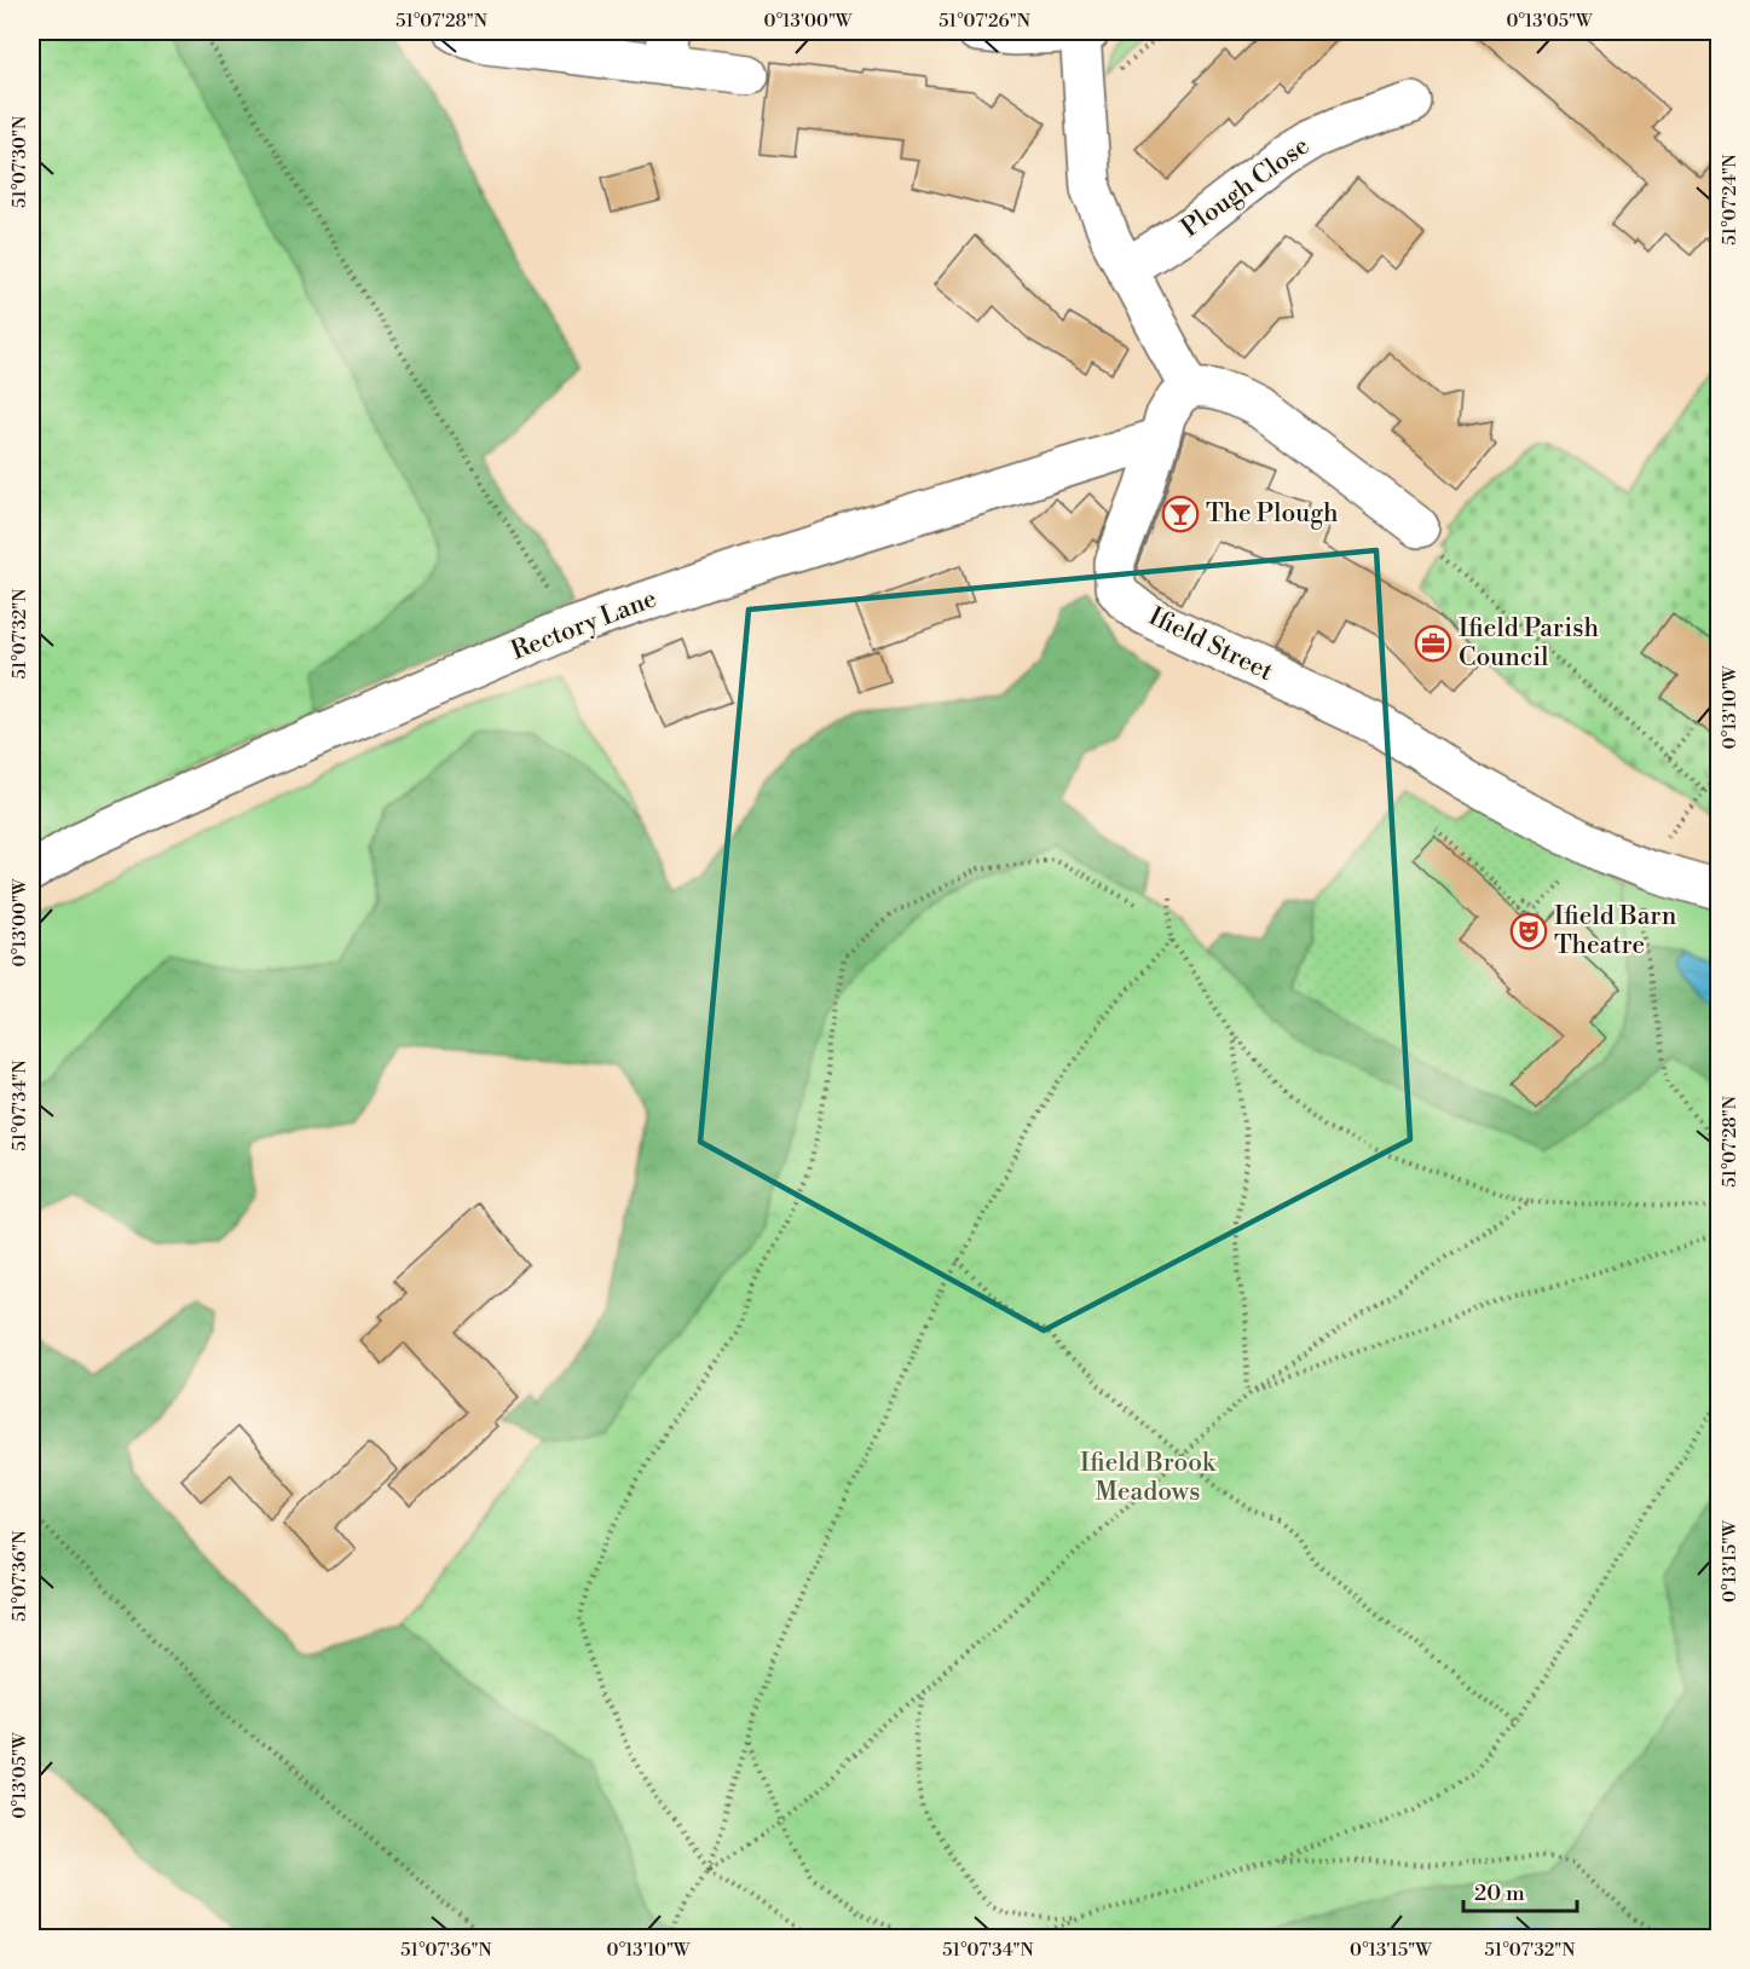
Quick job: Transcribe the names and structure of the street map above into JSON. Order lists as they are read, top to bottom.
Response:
{
  "streets": {
    "street": ["Plough Close", "Rectory Lane", "Ifield Street"]
  },
  "crossings": [
    ["Rectory Lane", "Ifield Street"]
  ],
  "parks": ["Ifield Brook Meadows"],
  "places": {
    "bar": ["The Plough"],
    "office": ["Ifield Parish Council"],
    "theatre": ["Ifield Barn Theatre"]
  },
  "scale_bar": "20 m",
  "coordinates": [
    "51°07'28\"N",
    "0°13'00\"W",
    "51°07'26\"N",
    "0°13'05\"W",
    "51°07'30\"N",
    "51°07'24\"N",
    "51°07'32\"N",
    "0°13'10\"W",
    "51°07'34\"N",
    "0°13'15\"W",
    "51°07'36\"N"
  ]
}
